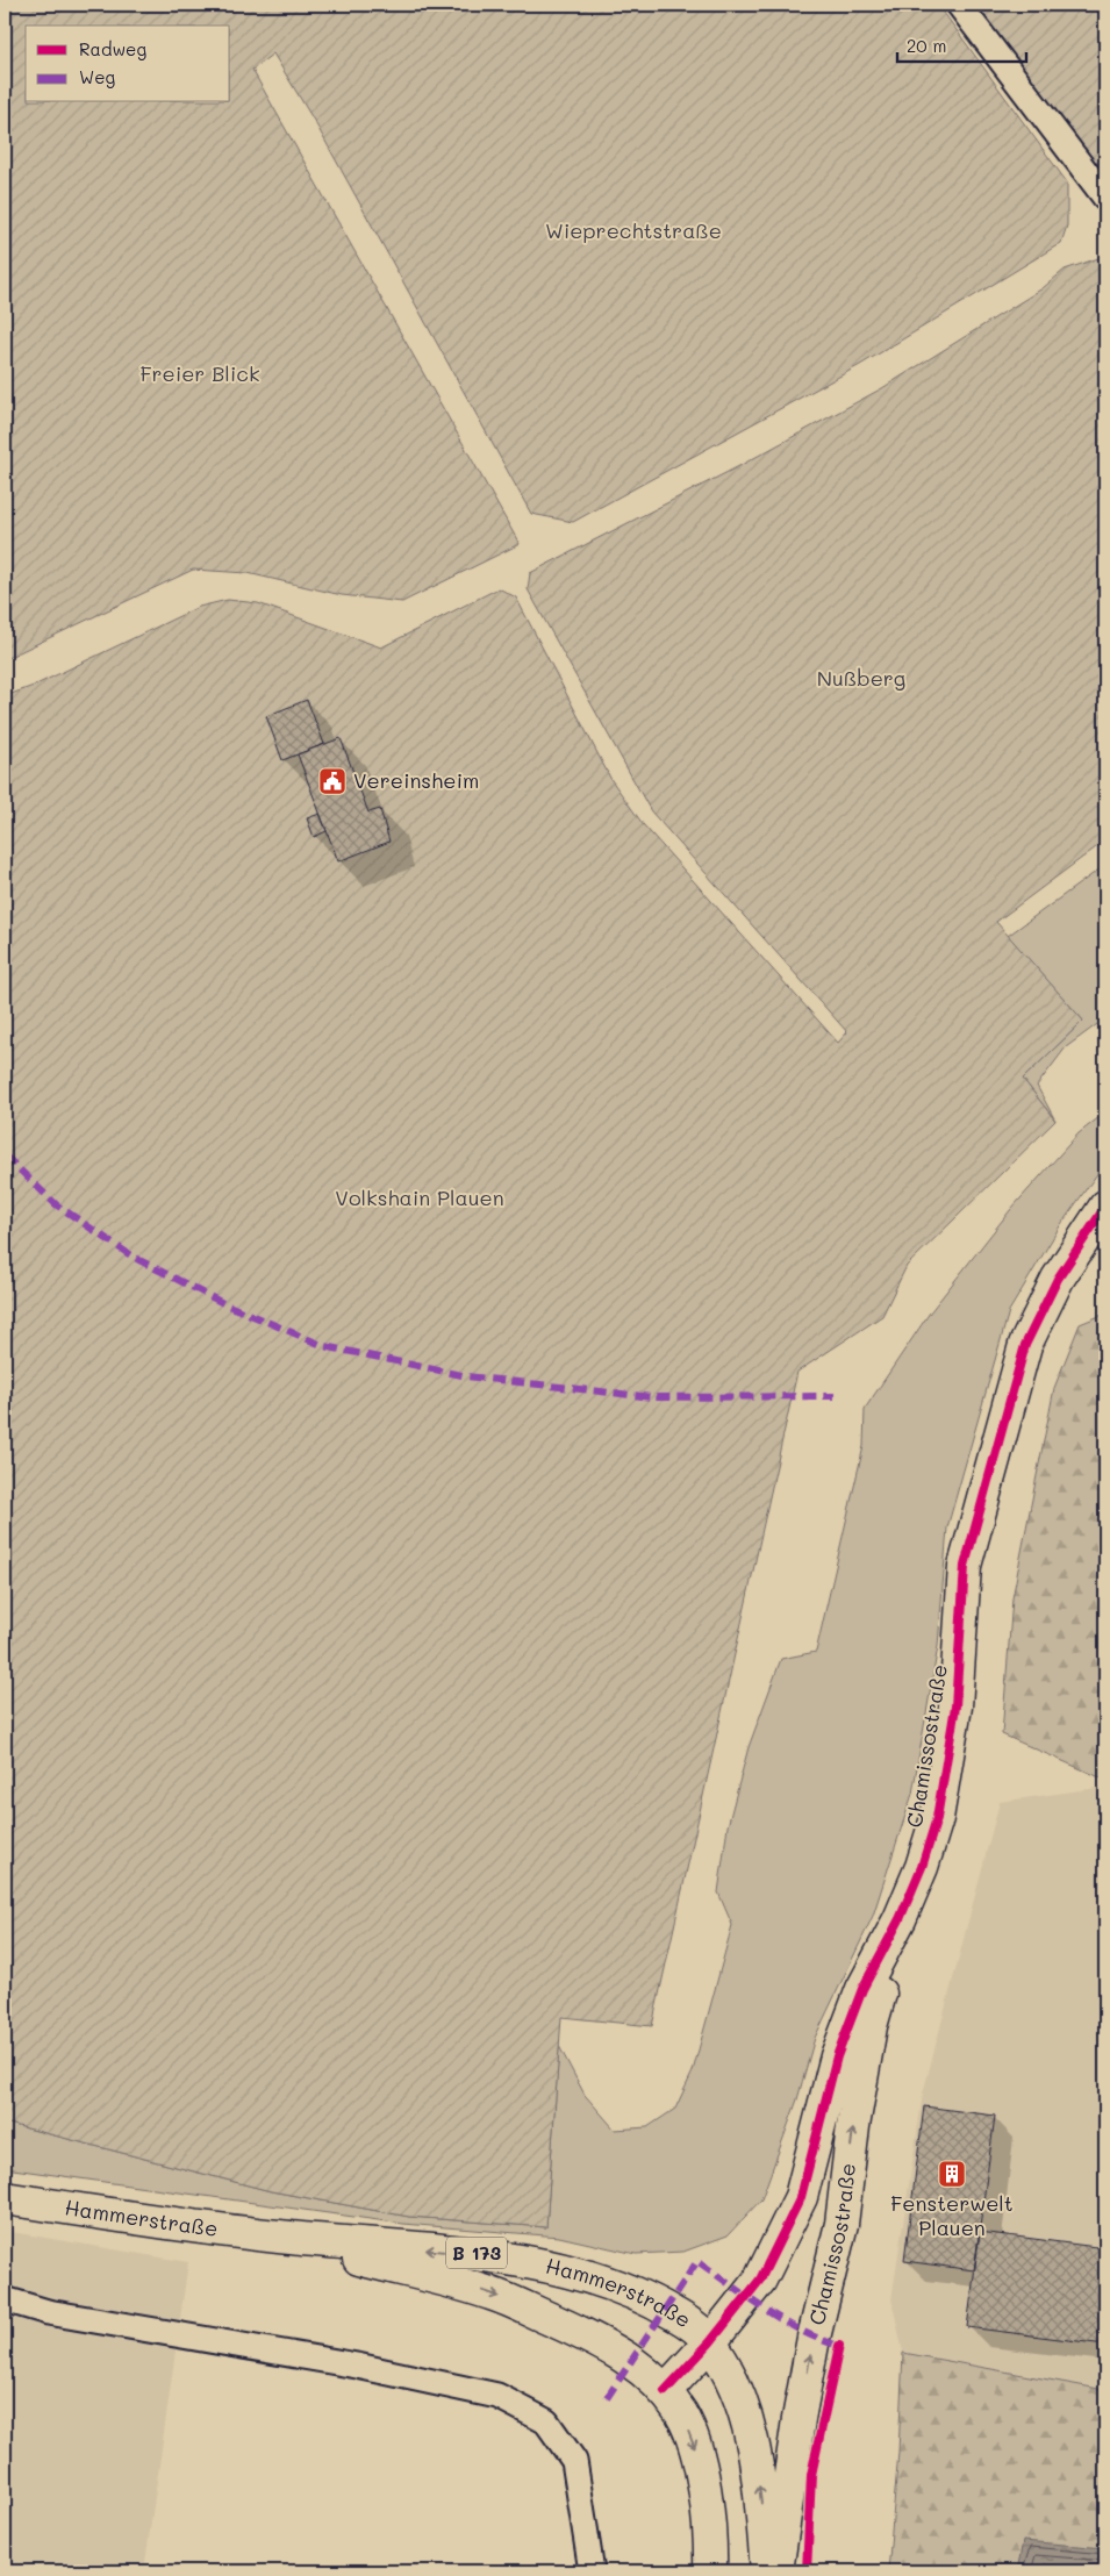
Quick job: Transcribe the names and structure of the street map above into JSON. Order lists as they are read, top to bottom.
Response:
{
  "streets": {
    "street": ["Chamissostraße", "Hammerstraße", "B 173"]
  },
  "crossings": [
    ["Chamissostraße", "Hammerstraße"]
  ],
  "parks": [
    "Wieprechtstraße",
    "Freier Blick",
    "Nußberg",
    "Volkshain Plauen"
  ],
  "places": {
    "public building": ["Vereinsheim"],
    "building": ["Fensterwelt Plauen"]
  },
  "legend": ["Radweg", "Weg"],
  "scale_bar": "20 m"
}
